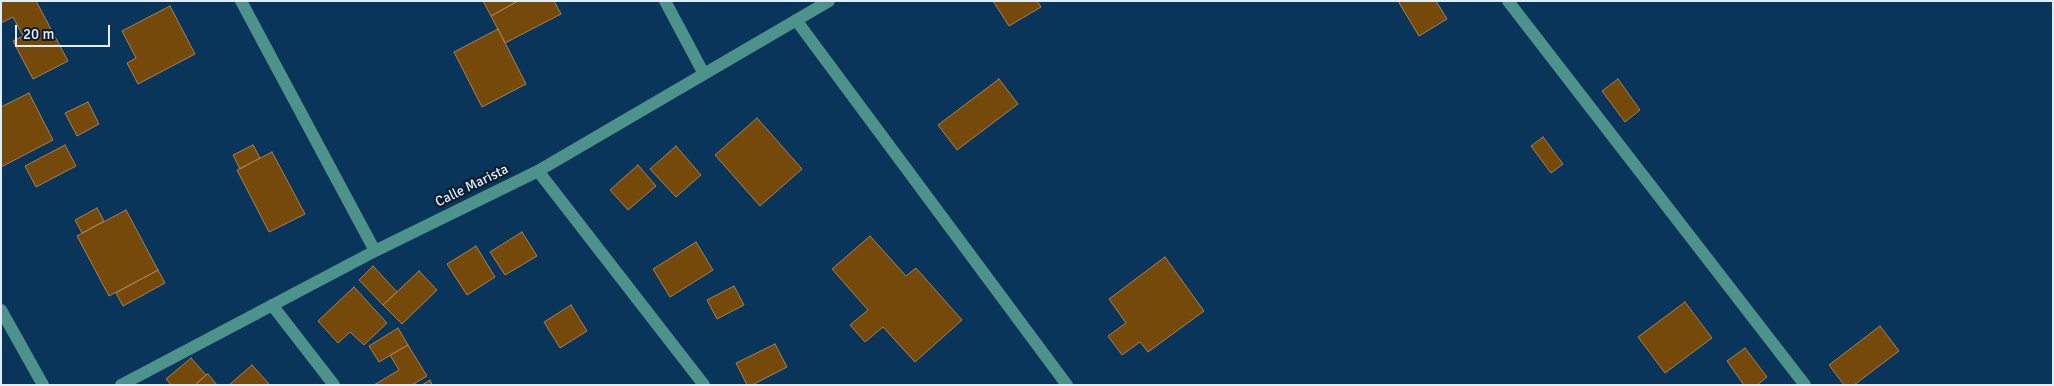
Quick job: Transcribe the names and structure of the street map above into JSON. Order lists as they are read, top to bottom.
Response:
{
  "streets": {
    "street": ["Calle Marista"]
  },
  "scale_bar": "20 m"
}
